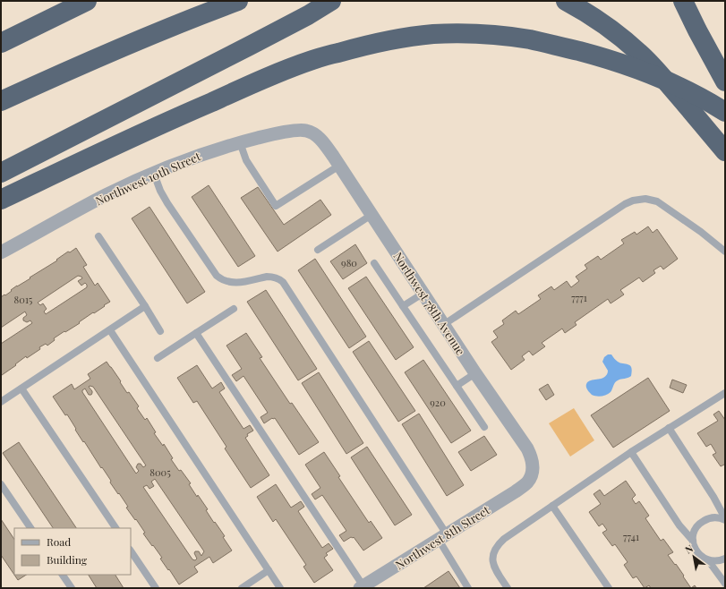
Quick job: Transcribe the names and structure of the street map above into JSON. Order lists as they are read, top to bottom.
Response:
{
  "streets": {
    "street": ["Northwest 10th Street", "Northwest 78th Avenue", "Northwest 8th Street"]
  },
  "crossings": [
    ["Northwest 10th Street", "Northwest 78th Avenue"],
    ["Northwest 78th Avenue", "Northwest 8th Street"]
  ],
  "house_numbers": [
    "980",
    "7771",
    "8015",
    "920",
    "8005",
    "7741"
  ],
  "legend": ["Road", "Building"],
  "north": "top left"
}
